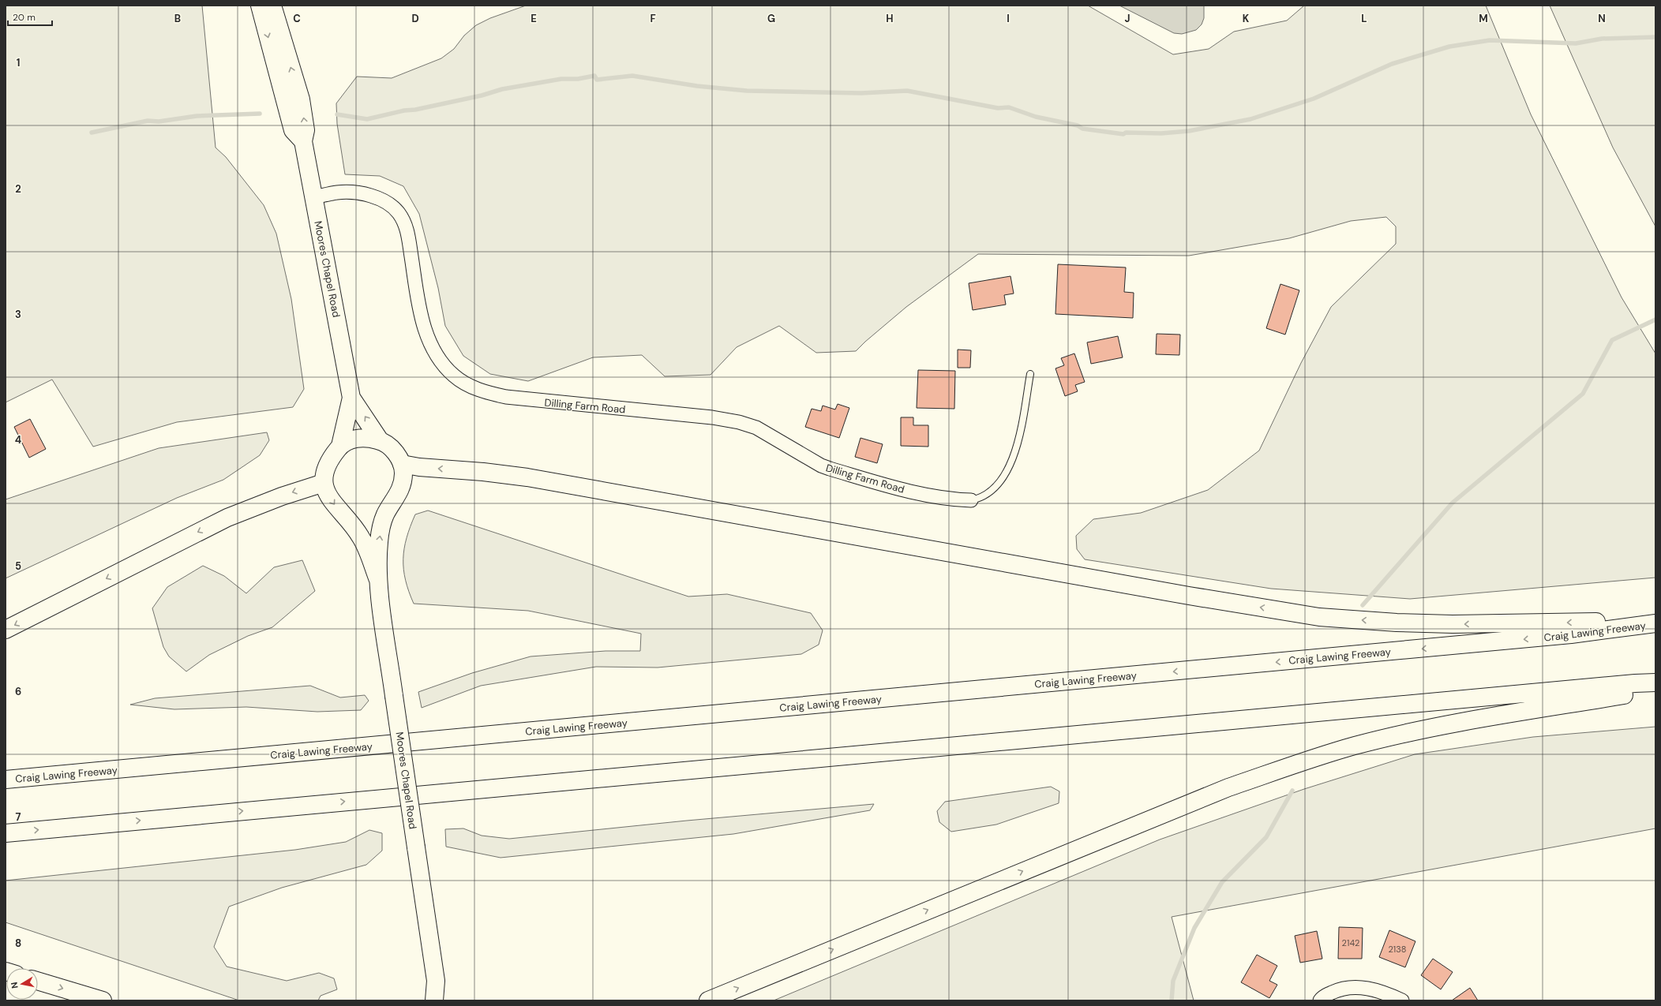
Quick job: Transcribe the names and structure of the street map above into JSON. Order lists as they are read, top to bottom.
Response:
{
  "streets": {
    "main road": ["Moores Chapel Road", "Craig Lawing Freeway"],
    "street": ["Dilling Farm Road"]
  },
  "crossings": [
    ["Moores Chapel Road", "Dilling Farm Road"]
  ],
  "house_numbers": ["2142", "2138"],
  "scale_bar": "20 m",
  "north": "left",
  "grid": {
    "columns": [
      "B",
      "C",
      "D",
      "E",
      "F",
      "G",
      "H",
      "I",
      "J",
      "K",
      "L",
      "M",
      "N"
    ],
    "rows": [
      "1",
      "2",
      "3",
      "4",
      "5",
      "6",
      "7",
      "8"
    ]
  }
}
